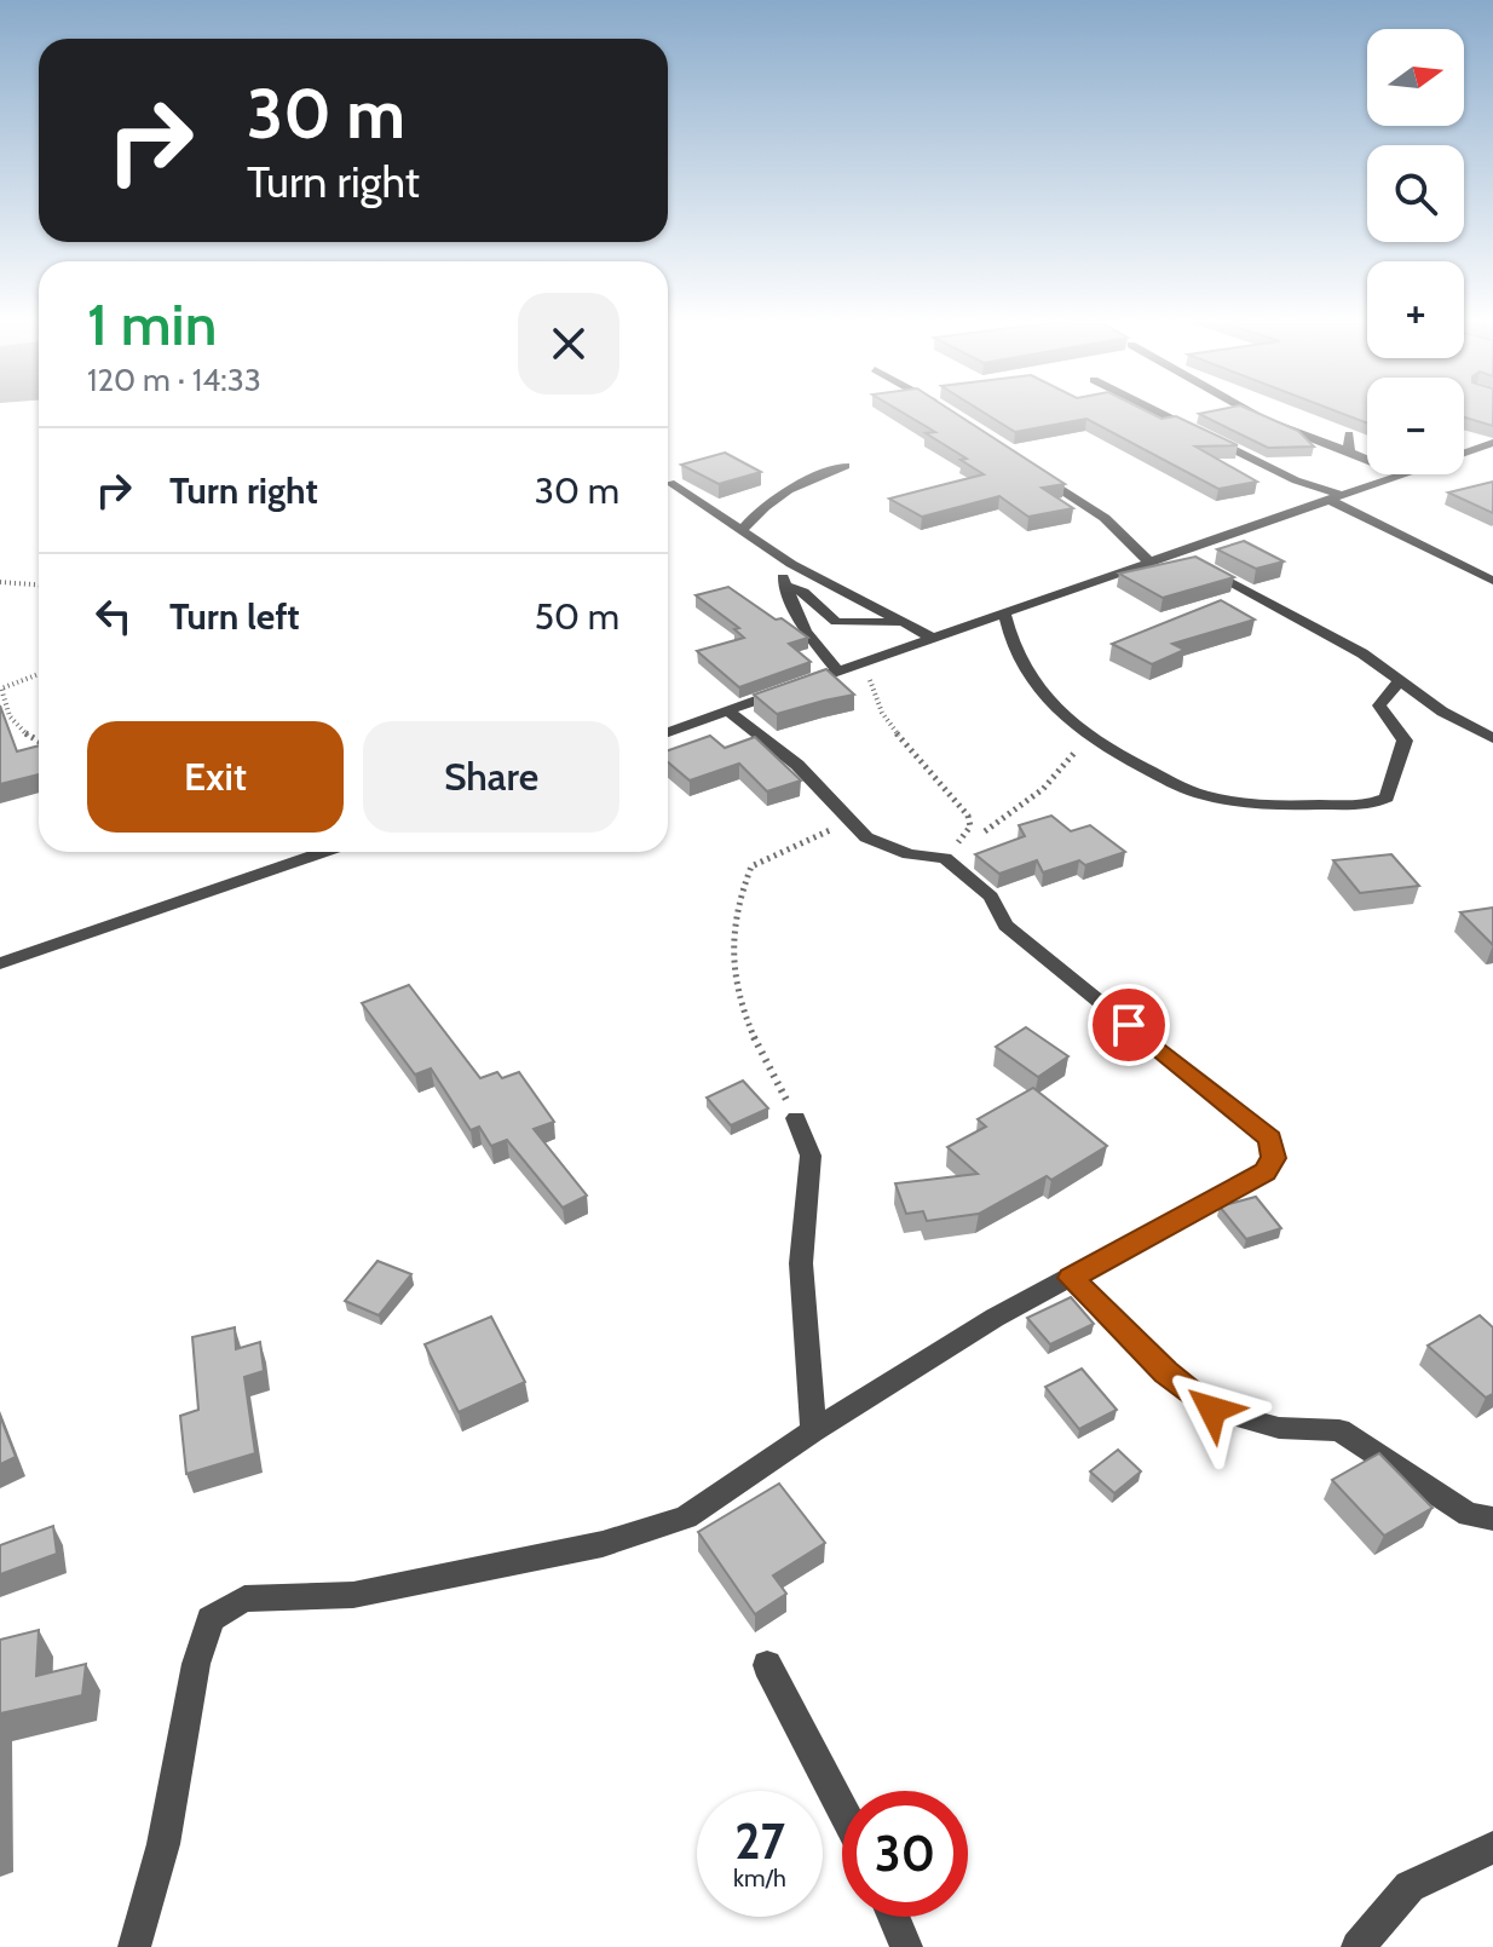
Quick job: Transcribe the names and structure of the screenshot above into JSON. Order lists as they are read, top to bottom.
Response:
{
  "north": "right",
  "page": {
    "map_buttons": ["+", "−"],
    "turn": ["30 m", "Turn right"],
    "heading": ["1 min", "120 m · 14:33"],
    "list": [
      {
        "name": "Turn right",
        "value": "30 m"
      },
      {
        "name": "Turn left",
        "value": "50 m"
      }
    ],
    "buttons": ["Exit", "Share"],
    "speed": "27 km/h",
    "limit": "30"
  }
}
